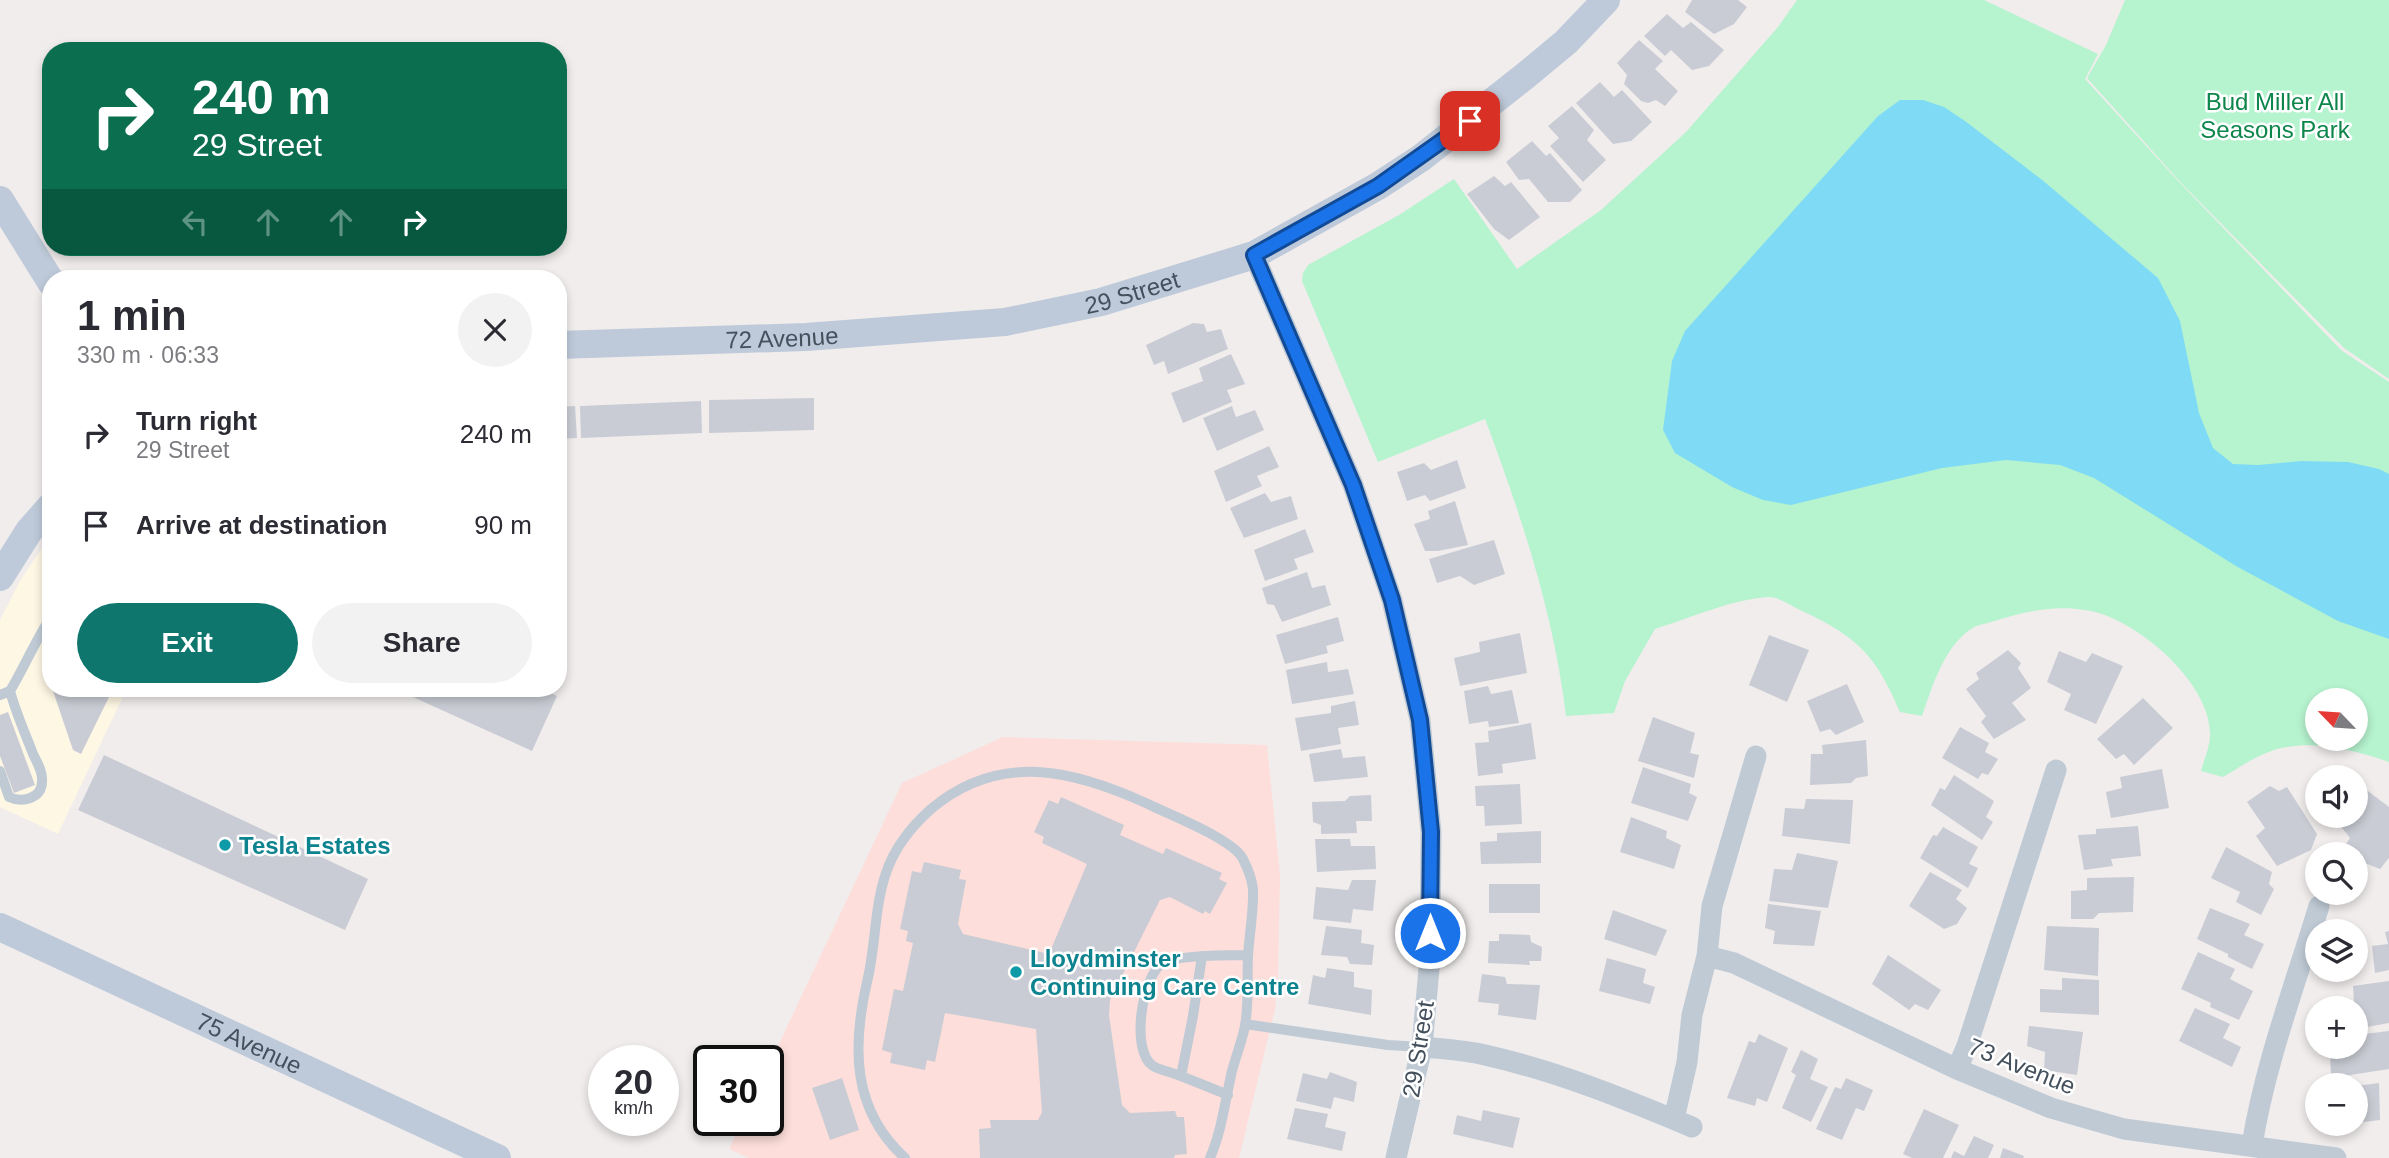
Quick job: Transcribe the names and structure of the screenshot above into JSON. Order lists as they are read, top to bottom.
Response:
{
  "streets": {
    "street": [
      "29 Street",
      "72 Avenue",
      "75 Avenue",
      "73 Avenue"
    ]
  },
  "crossings": [
    ["29 Street", "72 Avenue"]
  ],
  "parks": ["Bud Miller All Seasons Park"],
  "places": ["Tesla Estates", "Lloydminster Continuing Care Centre"],
  "north": "top left",
  "page": {
    "turn": ["240 m", "29 Street"],
    "heading": ["1 min", "330 m · 06:33"],
    "list": [
      {
        "name": "Turn right",
        "note": "29 Street",
        "value": "240 m"
      },
      {
        "name": "Arrive at destination",
        "value": "90 m"
      }
    ],
    "buttons": ["Exit", "Share"],
    "map_buttons": ["+", "−"],
    "speed": "20 km/h",
    "limit": "30"
  }
}
